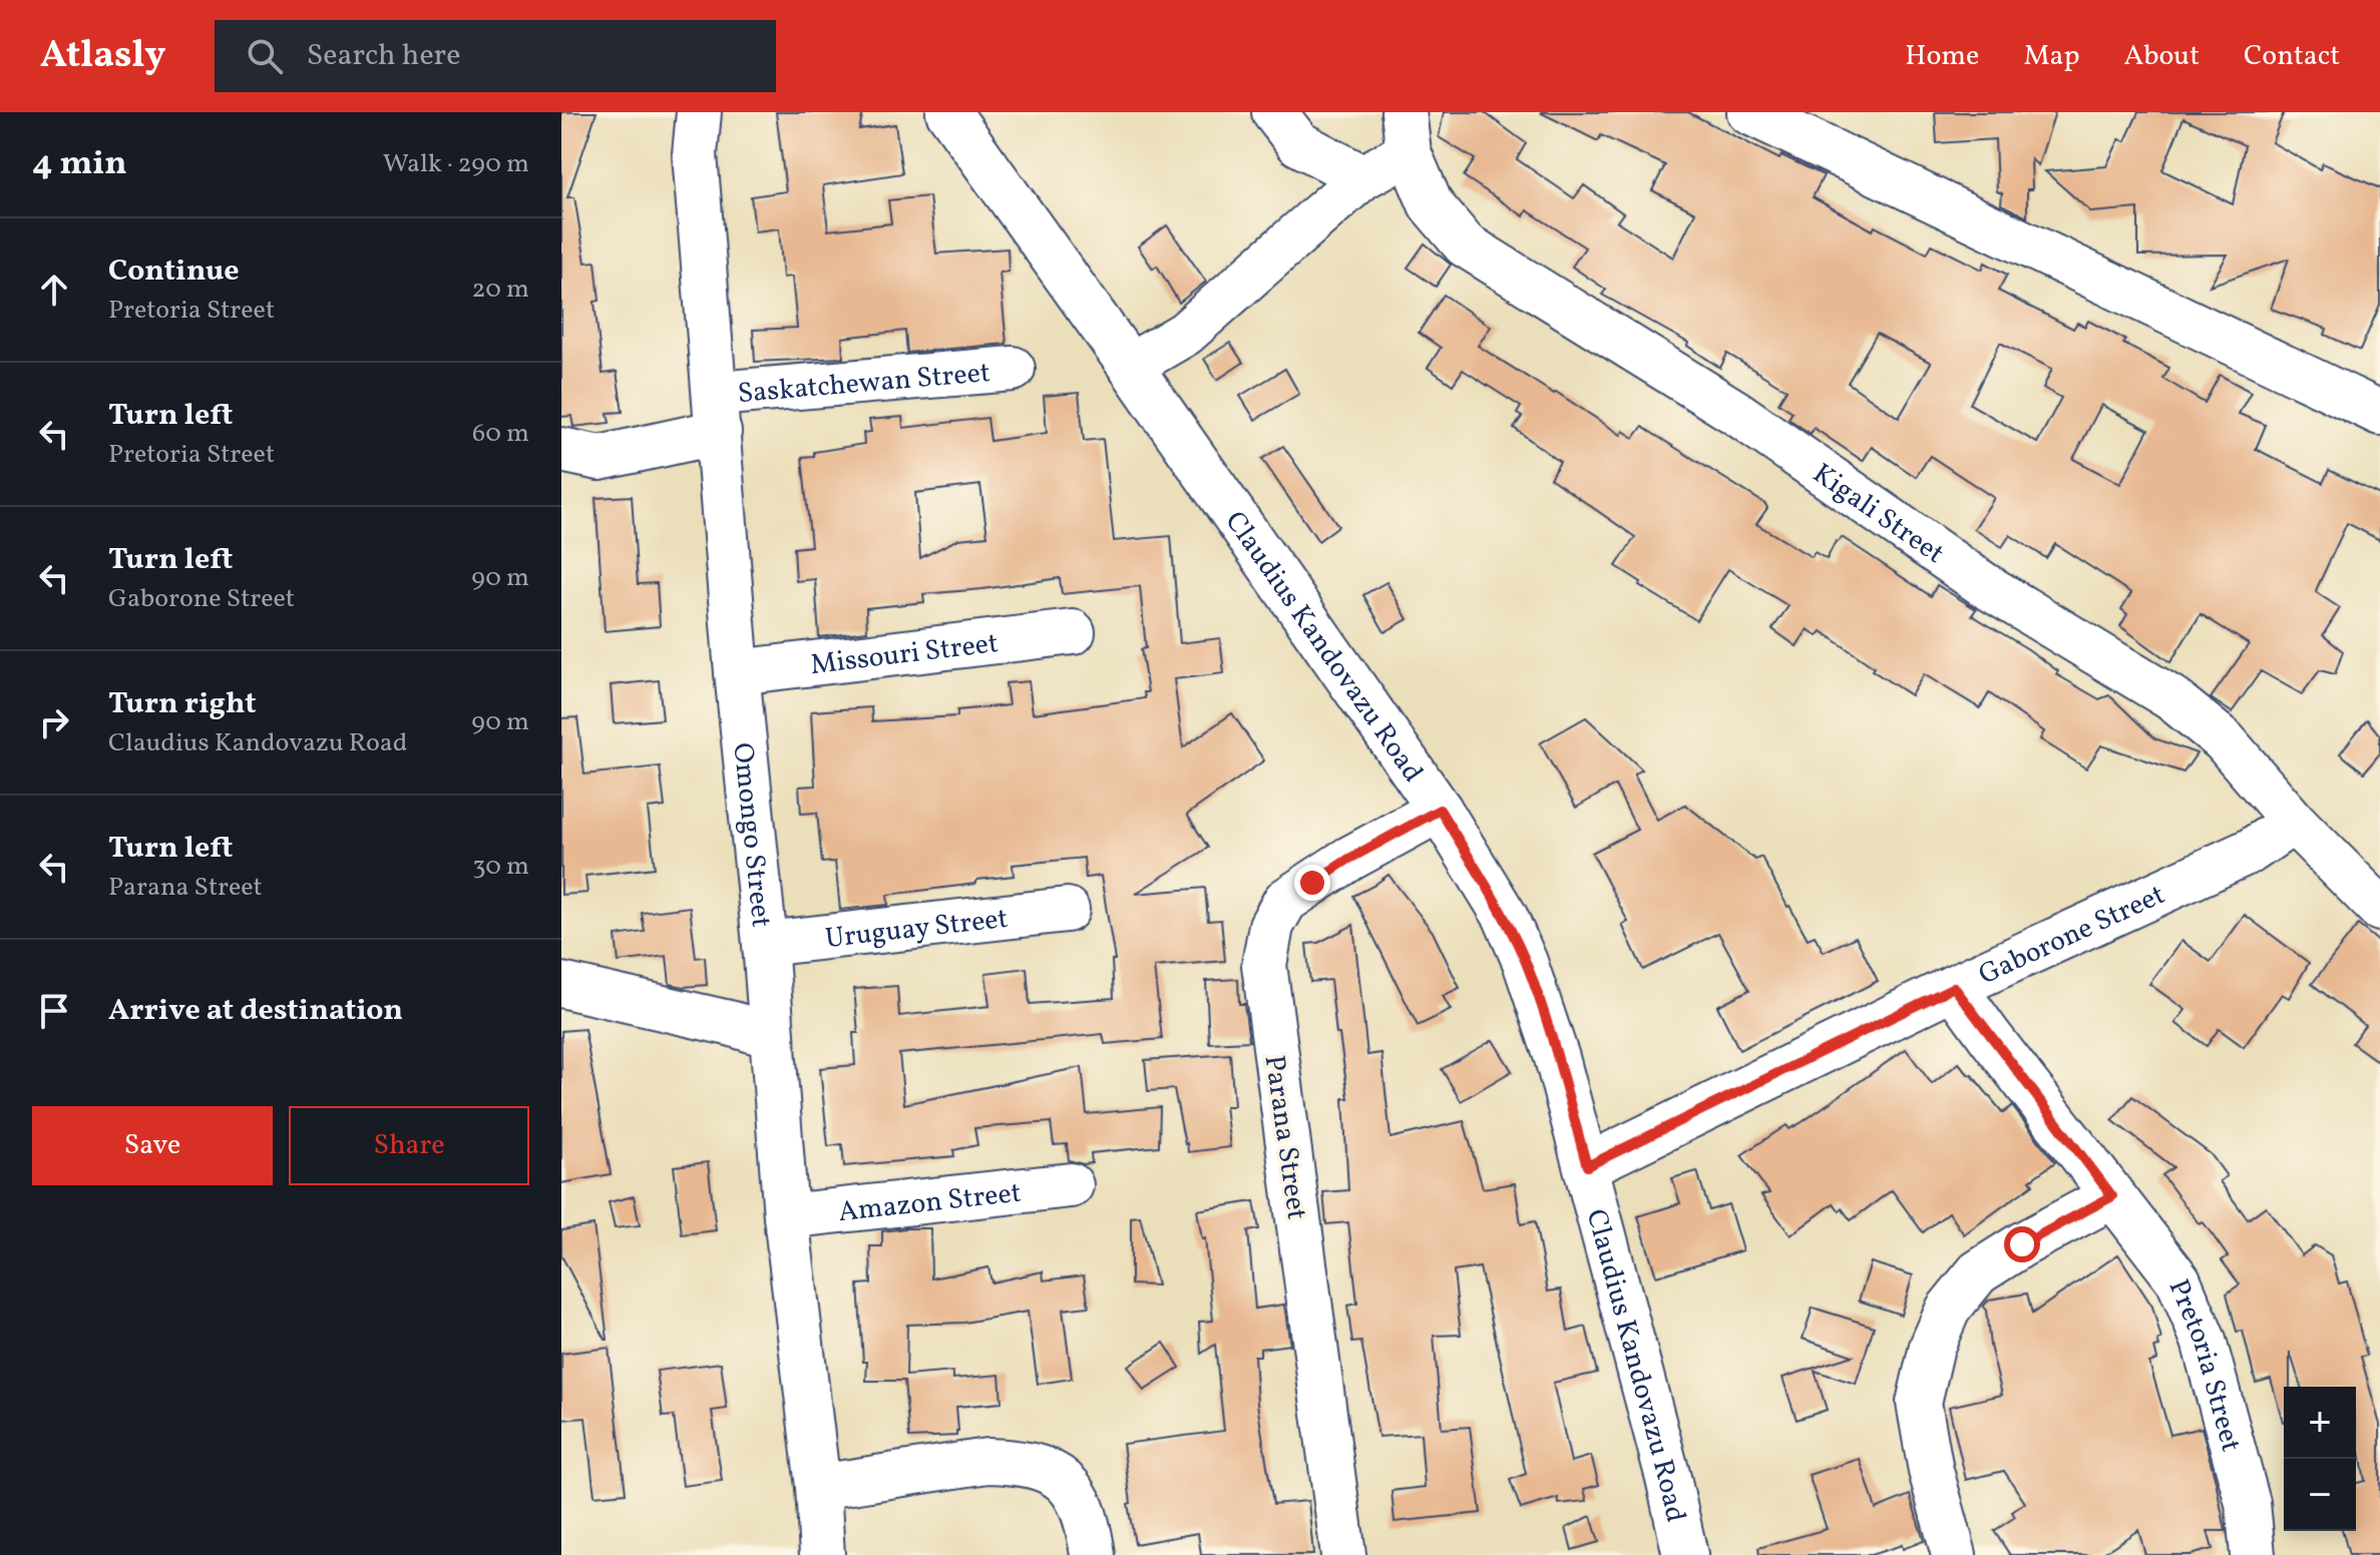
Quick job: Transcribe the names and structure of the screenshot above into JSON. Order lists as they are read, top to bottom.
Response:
{
  "streets": {
    "street": [
      "Saskatchewan Street",
      "Kigali Street",
      "Claudius Kandovazu Road",
      "Missouri Street",
      "Omongo Street",
      "Uruguay Street",
      "Gaborone Street",
      "Parana Street",
      "Amazon Street",
      "Pretoria Street"
    ]
  },
  "crossings": [
    ["Saskatchewan Street", "Omongo Street"],
    ["Kigali Street", "Gaborone Street"],
    ["Claudius Kandovazu Road", "Gaborone Street"],
    ["Claudius Kandovazu Road", "Parana Street"],
    ["Missouri Street", "Omongo Street"],
    ["Omongo Street", "Uruguay Street"],
    ["Omongo Street", "Amazon Street"],
    ["Gaborone Street", "Pretoria Street"]
  ],
  "page": {
    "header": "Atlasly",
    "search": "Search here",
    "nav": [
      "Home",
      "Map",
      "About",
      "Contact"
    ],
    "heading": ["4 min", "Walk · 290 m"],
    "list": [
      ["Continue", "Pretoria Street", "20 m"],
      ["Turn left", "Pretoria Street", "60 m"],
      ["Turn left", "Gaborone Street", "90 m"],
      ["Turn right", "Claudius Kandovazu Road", "90 m"],
      ["Turn left", "Parana Street", "30 m"],
      "Arrive at destination"
    ],
    "buttons": ["Save", "Share"],
    "map_buttons": ["+", "−"]
  }
}
